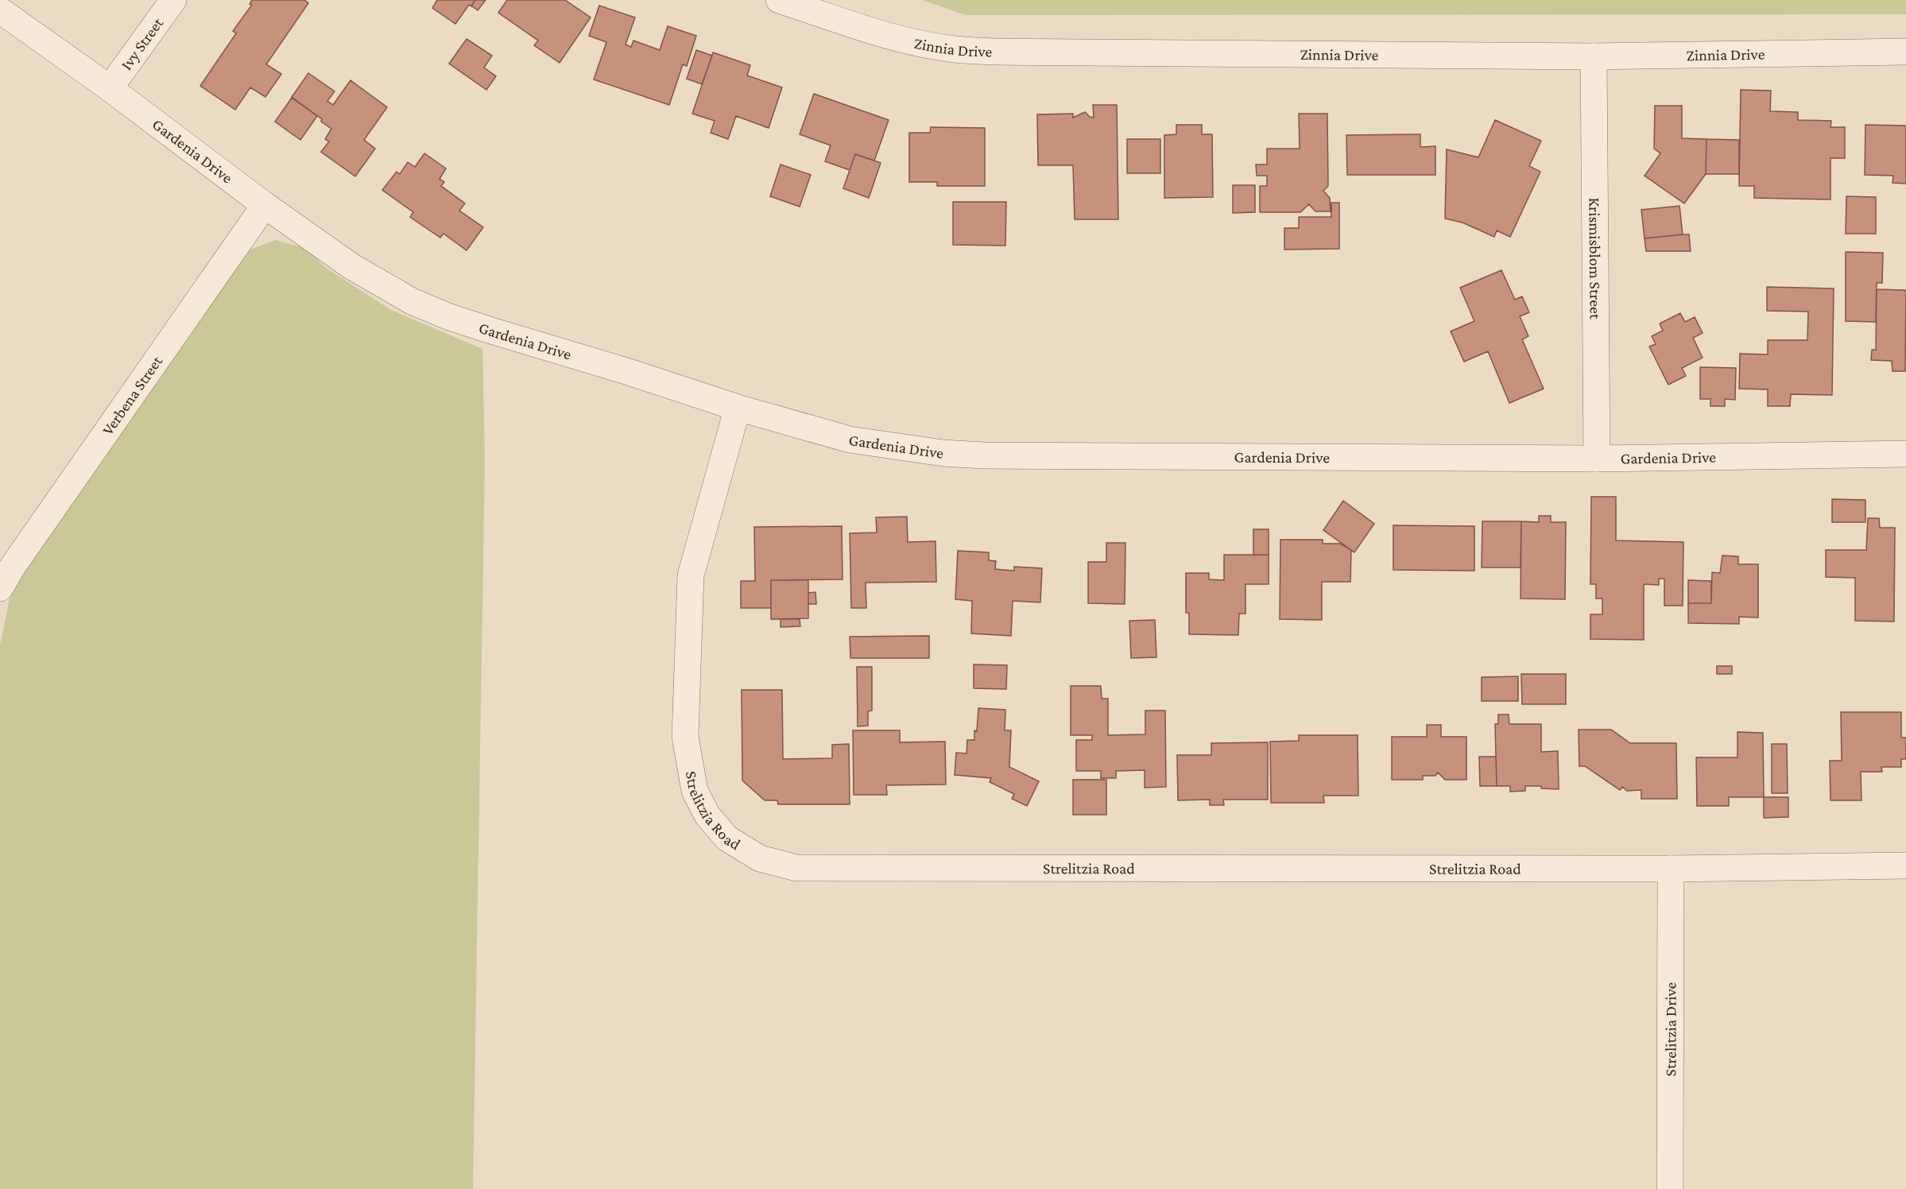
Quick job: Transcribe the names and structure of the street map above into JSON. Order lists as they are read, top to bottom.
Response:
{
  "streets": {
    "street": [
      "Ivy Street",
      "Zinnia Drive",
      "Gardenia Drive",
      "Krismisblom Street",
      "Verbena Street",
      "Strelitzia Road",
      "Strelitzia Drive"
    ]
  },
  "crossings": [
    ["Ivy Street", "Gardenia Drive"],
    ["Zinnia Drive", "Krismisblom Street"],
    ["Gardenia Drive", "Krismisblom Street"],
    ["Gardenia Drive", "Verbena Street"],
    ["Gardenia Drive", "Strelitzia Road"],
    ["Strelitzia Road", "Strelitzia Drive"]
  ]
}
